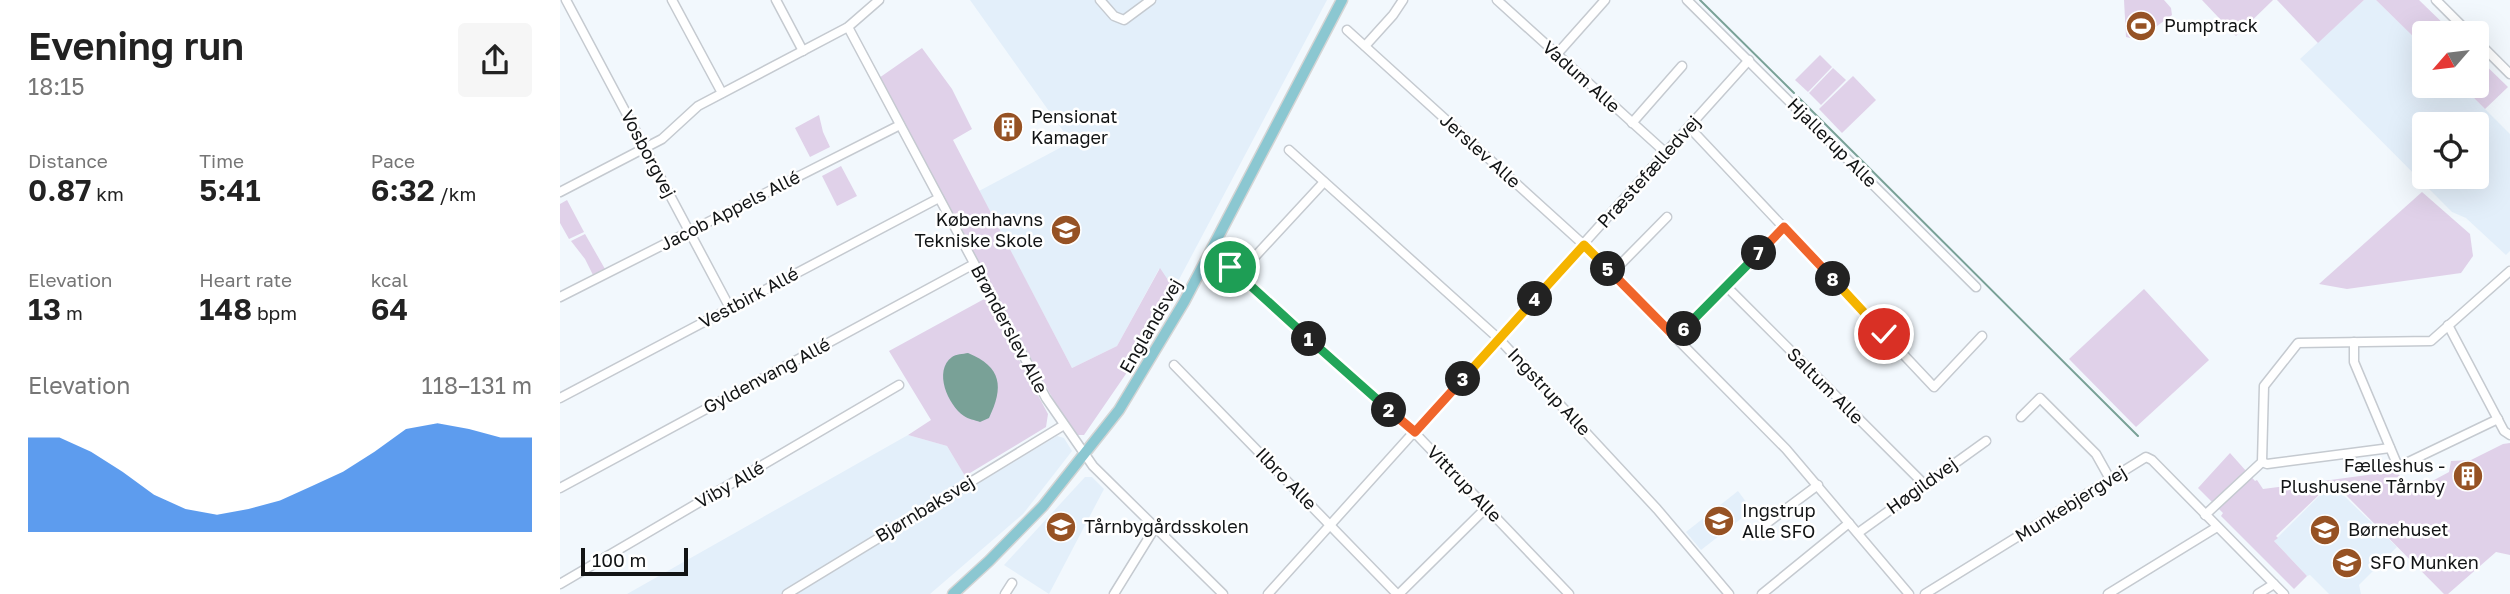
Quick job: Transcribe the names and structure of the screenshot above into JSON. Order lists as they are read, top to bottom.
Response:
{
  "streets": {
    "main road": ["Englandsvej"],
    "street": [
      "Vadum Alle",
      "Hjallerup Alle",
      "Jerslev Alle",
      "Vosborgvej",
      "Præstefælledvej",
      "Jacob Appels Allé",
      "Vestbirk Allé",
      "Brønderslev Alle",
      "Gyldenvang Allé",
      "Saltum Alle",
      "Ingstrup Alle",
      "Ilbro Alle",
      "Vittrup Alle",
      "Viby Allé",
      "Høgildvej",
      "Munkebjergvej",
      "Bjørnbaksvej"
    ]
  },
  "crossings": [
    ["Vadum Alle", "Præstefælledvej"],
    ["Hjallerup Alle", "Præstefælledvej"],
    ["Jerslev Alle", "Præstefælledvej"],
    ["Jerslev Alle", "Høgildvej"],
    ["Vosborgvej", "Jacob Appels Allé"],
    ["Vosborgvej", "Vestbirk Allé"],
    ["Præstefælledvej", "Ingstrup Alle"],
    ["Præstefælledvej", "Ilbro Alle"],
    ["Præstefælledvej", "Vittrup Alle"],
    ["Jacob Appels Allé", "Brønderslev Alle"],
    ["Vestbirk Allé", "Brønderslev Alle"],
    ["Englandsvej", "Brønderslev Alle"],
    ["Brønderslev Alle", "Gyldenvang Allé"],
    ["Brønderslev Alle", "Bjørnbaksvej"],
    ["Saltum Alle", "Høgildvej"]
  ],
  "places": {
    "sports": ["Pumptrack"],
    "building": ["Pensionat Kamager", "Fælleshus - Plushusene Tårnby"],
    "school or university": [
      "Københavns Tekniske Skole",
      "Ingstrup Alle SFO",
      "Tårnbygårdsskolen",
      "Børnehuset",
      "SFO Munken"
    ]
  },
  "scale_bar": "100 m",
  "north": "bottom left",
  "page": {
    "heading": ["Evening run", "18:15"],
    "stats": [
      ["Distance", "0.87 km"],
      ["Time", "5:41"],
      ["Pace", "6:32 /km"],
      ["Elevation", "13 m"],
      ["Heart rate", "148 bpm"],
      ["kcal", "64"]
    ],
    "pins": [
      "7",
      "5",
      "8",
      "4",
      "6",
      "1",
      "3",
      "2"
    ],
    "chart": ["Elevation", "118–131 m"],
    "scale": "100 m"
  }
}
